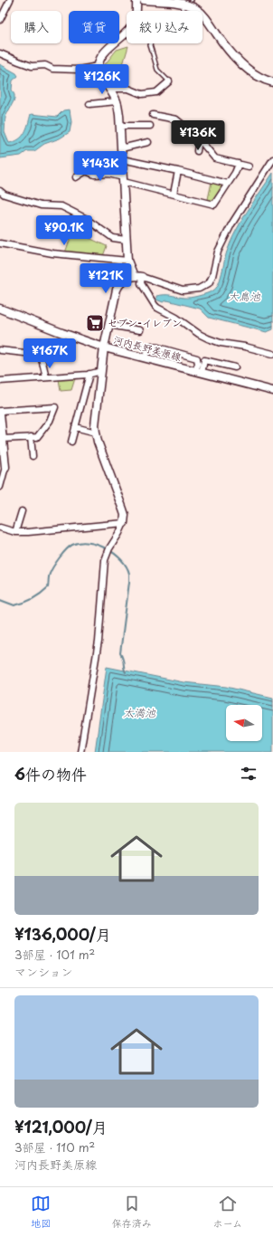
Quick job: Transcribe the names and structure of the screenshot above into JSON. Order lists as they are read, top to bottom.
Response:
{
  "streets": {
    "street": ["河内長野美原線"]
  },
  "water": ["大鳥池", "太満池"],
  "places": {
    "supermarket": ["セブン-イレブン"]
  },
  "north": "left",
  "page": {
    "chip": ["購入", "賃貸", "絞り込み"],
    "price": [
      "¥126K",
      "¥136K",
      "¥143K",
      "¥90.1K",
      "¥121K",
      "¥167K"
    ],
    "heading": "6件の物件",
    "list": [
      {
        "name": "¥136,000/月",
        "note": "3部屋 · 101 m² · マンション"
      },
      {
        "name": "¥121,000/月",
        "note": "3部屋 · 110 m² · 河内長野美原線"
      }
    ],
    "tabs": ["地図", "保存済み", "ホーム"]
  }
}
